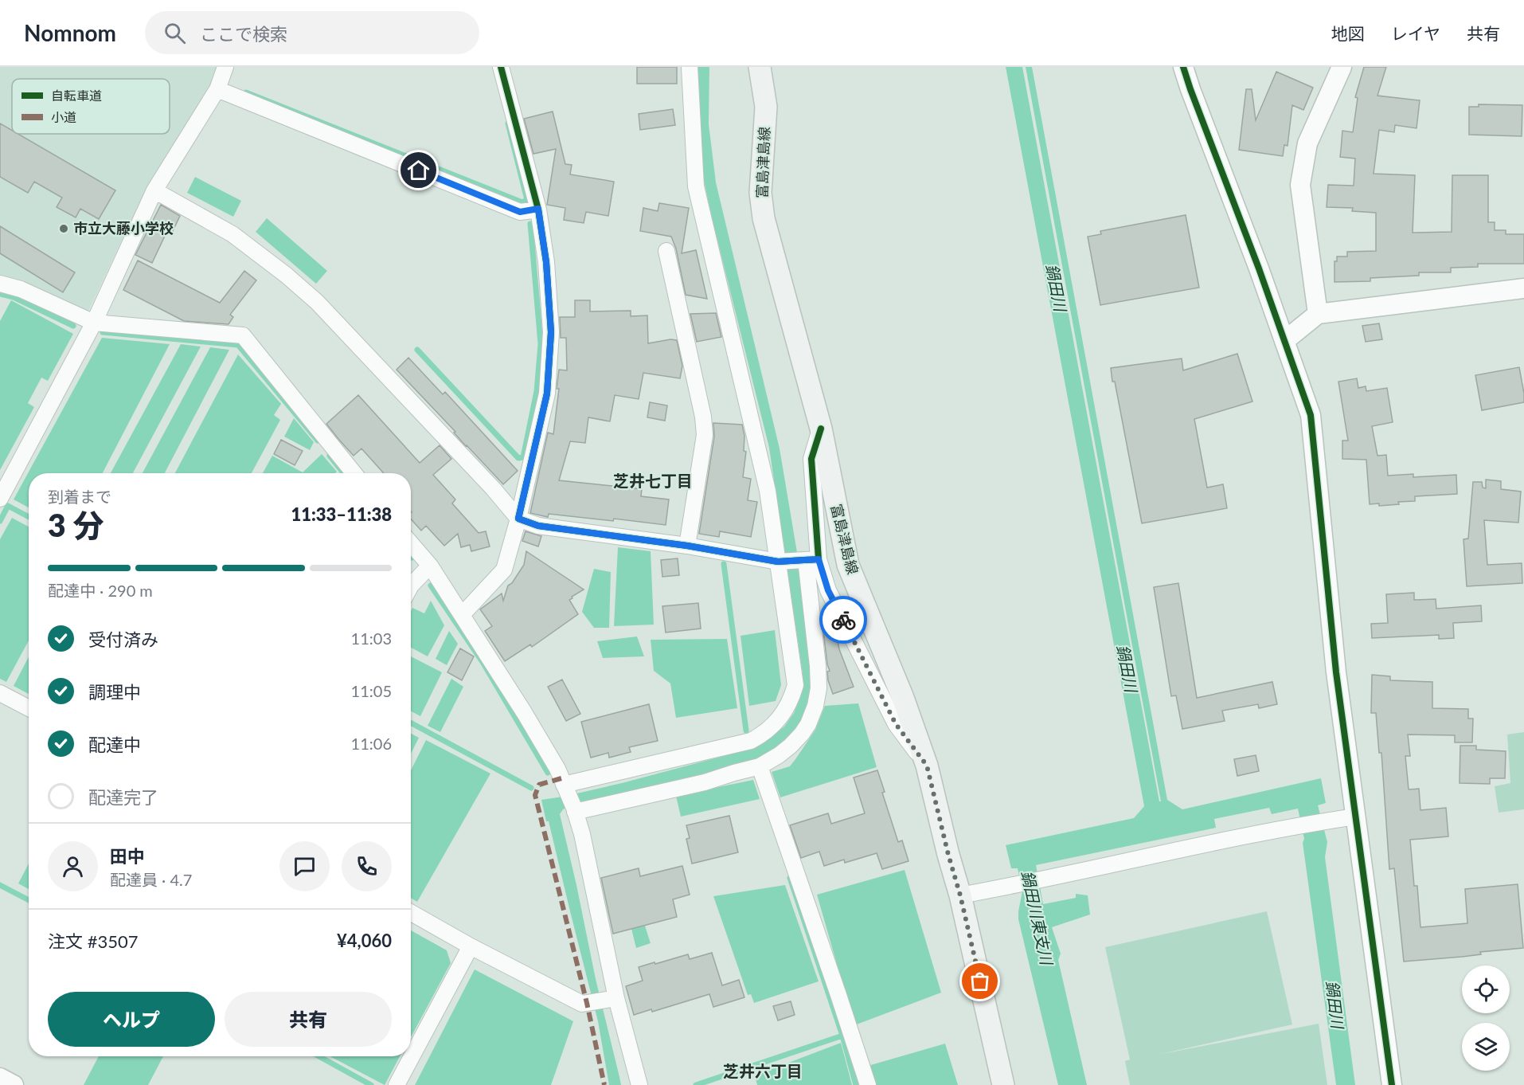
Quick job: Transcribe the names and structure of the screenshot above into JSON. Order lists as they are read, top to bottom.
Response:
{
  "streets": {
    "main road": ["富島津島線"]
  },
  "districts": ["芝井七丁目", "芝井六丁目"],
  "water": ["鍋田川", "鍋田川東支川"],
  "places": ["市立大藤小学校"],
  "legend": ["自転車道", "小道"],
  "page": {
    "header": "Nomnom",
    "search": "ここで検索",
    "nav": ["地図", "レイヤ", "共有"],
    "heading": ["3 分", "到着まで", "11:33–11:38"],
    "panel": [
      "田中",
      "配達員 · 4.7",
      "注文 #3507",
      "¥4,060"
    ],
    "bar": "配達中 · 290 m",
    "list": [
      ["受付済み", "11:03"],
      ["調理中", "11:05"],
      ["配達中", "11:06"],
      "配達完了"
    ],
    "buttons": ["ヘルプ", "共有"]
  }
}
